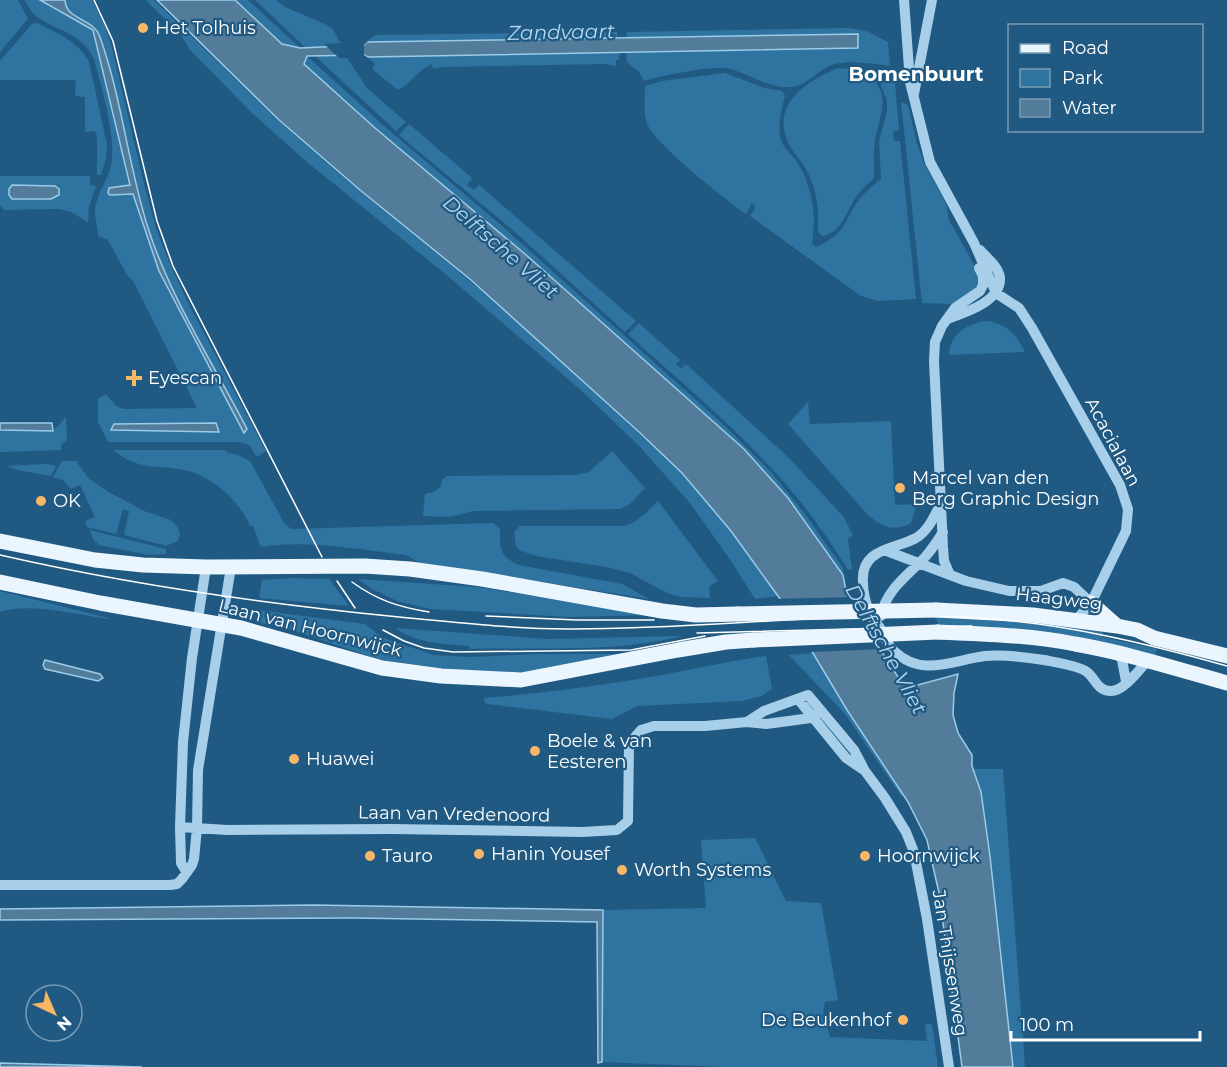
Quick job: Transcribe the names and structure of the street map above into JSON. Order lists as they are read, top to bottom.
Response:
{
  "streets": {
    "main road": ["Haagweg", "Laan van Hoornwijck"],
    "street": ["Acacialaan", "Laan van Vredenoord", "Jan Thijssenweg"]
  },
  "crossings": [
    ["Acacialaan", "Haagweg"],
    ["Laan van Vredenoord", "Jan Thijssenweg"]
  ],
  "districts": ["Bomenbuurt"],
  "water": ["Zandvaart", "Delftsche Vliet"],
  "places": {
    "other": [
      "Het Tolhuis",
      "Marcel van den Berg Graphic Design",
      "OK",
      "Boele & van Eesteren",
      "Huawei",
      "Hanin Yousef",
      "Tauro",
      "Hoornwijck",
      "Worth Systems",
      "De Beukenhof"
    ],
    "health": ["Eyescan"]
  },
  "legend": ["Road", "Park", "Water"],
  "scale_bar": "100 m",
  "north": "bottom right"
}
